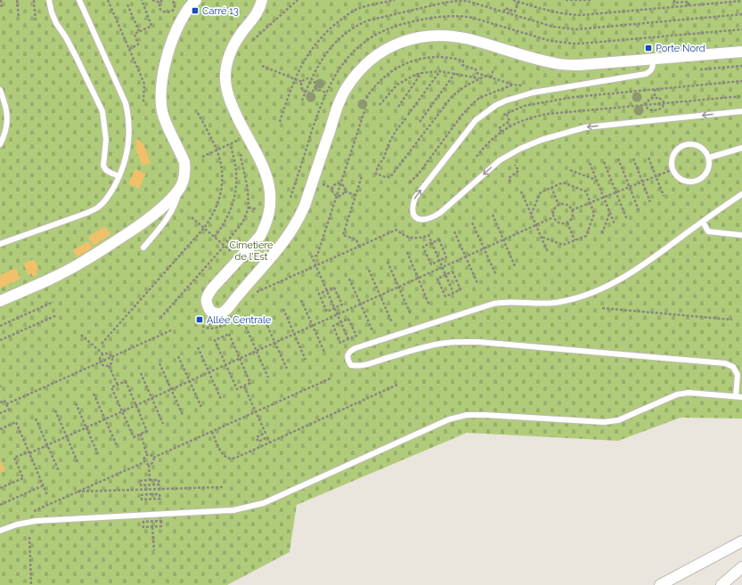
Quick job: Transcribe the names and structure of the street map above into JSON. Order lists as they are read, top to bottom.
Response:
{
  "parks": ["Cimetière de l'Est"],
  "places": {
    "transit": ["Carré 13", "Porte Nord", "Allée Centrale"]
  }
}
